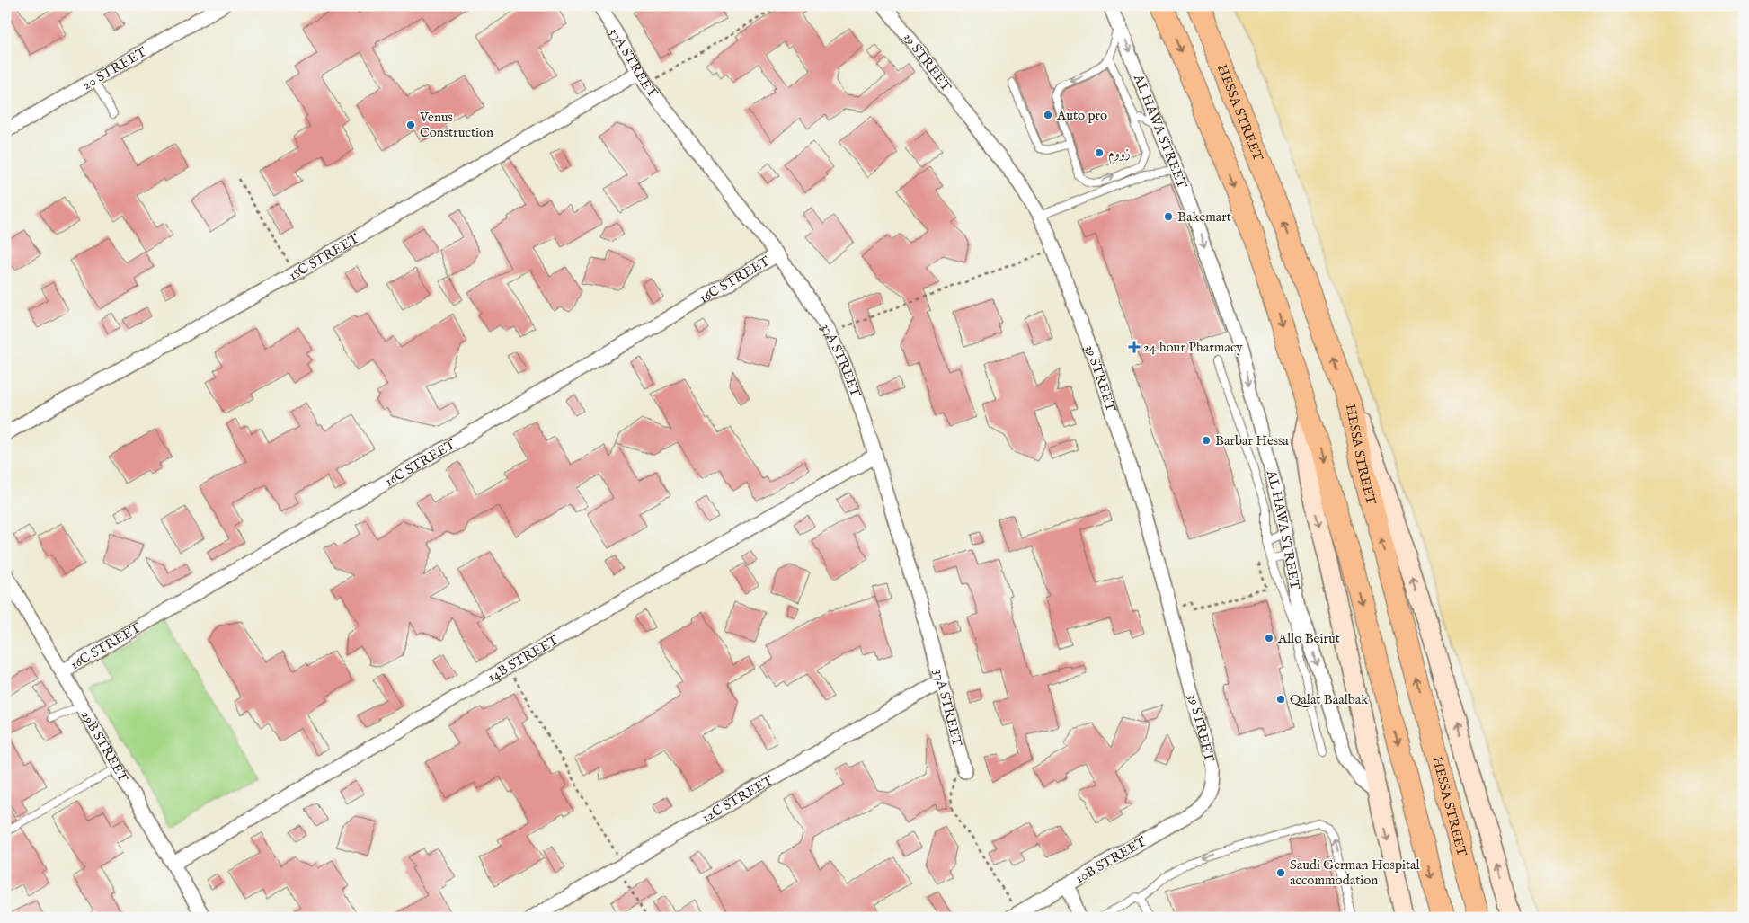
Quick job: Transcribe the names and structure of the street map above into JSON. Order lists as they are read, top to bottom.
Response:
{
  "streets": {
    "main road": ["HESSA STREET"],
    "street": [
      "37A STREET",
      "39 STREET",
      "20 STREET",
      "AL HAWA STREET",
      "18C STREET",
      "16C STREET",
      "14B STREET",
      "29B STREET",
      "12C STREET",
      "10B STREET"
    ]
  },
  "crossings": [
    ["37A STREET", "18C STREET"],
    ["37A STREET", "16C STREET"],
    ["37A STREET", "14B STREET"],
    ["37A STREET", "12C STREET"],
    ["39 STREET", "10B STREET"],
    ["16C STREET", "29B STREET"],
    ["14B STREET", "29B STREET"]
  ],
  "one_way": ["AL HAWA STREET"],
  "places": {
    "other": [
      "Auto pro",
      "Venus Construction",
      "زووم",
      "Bakemart",
      "Barbar Hessa",
      "Allo Beirut",
      "Qalat Baalbak",
      "Saudi German Hospital accommodation"
    ],
    "health": ["24 hour Pharmacy"]
  }
}
